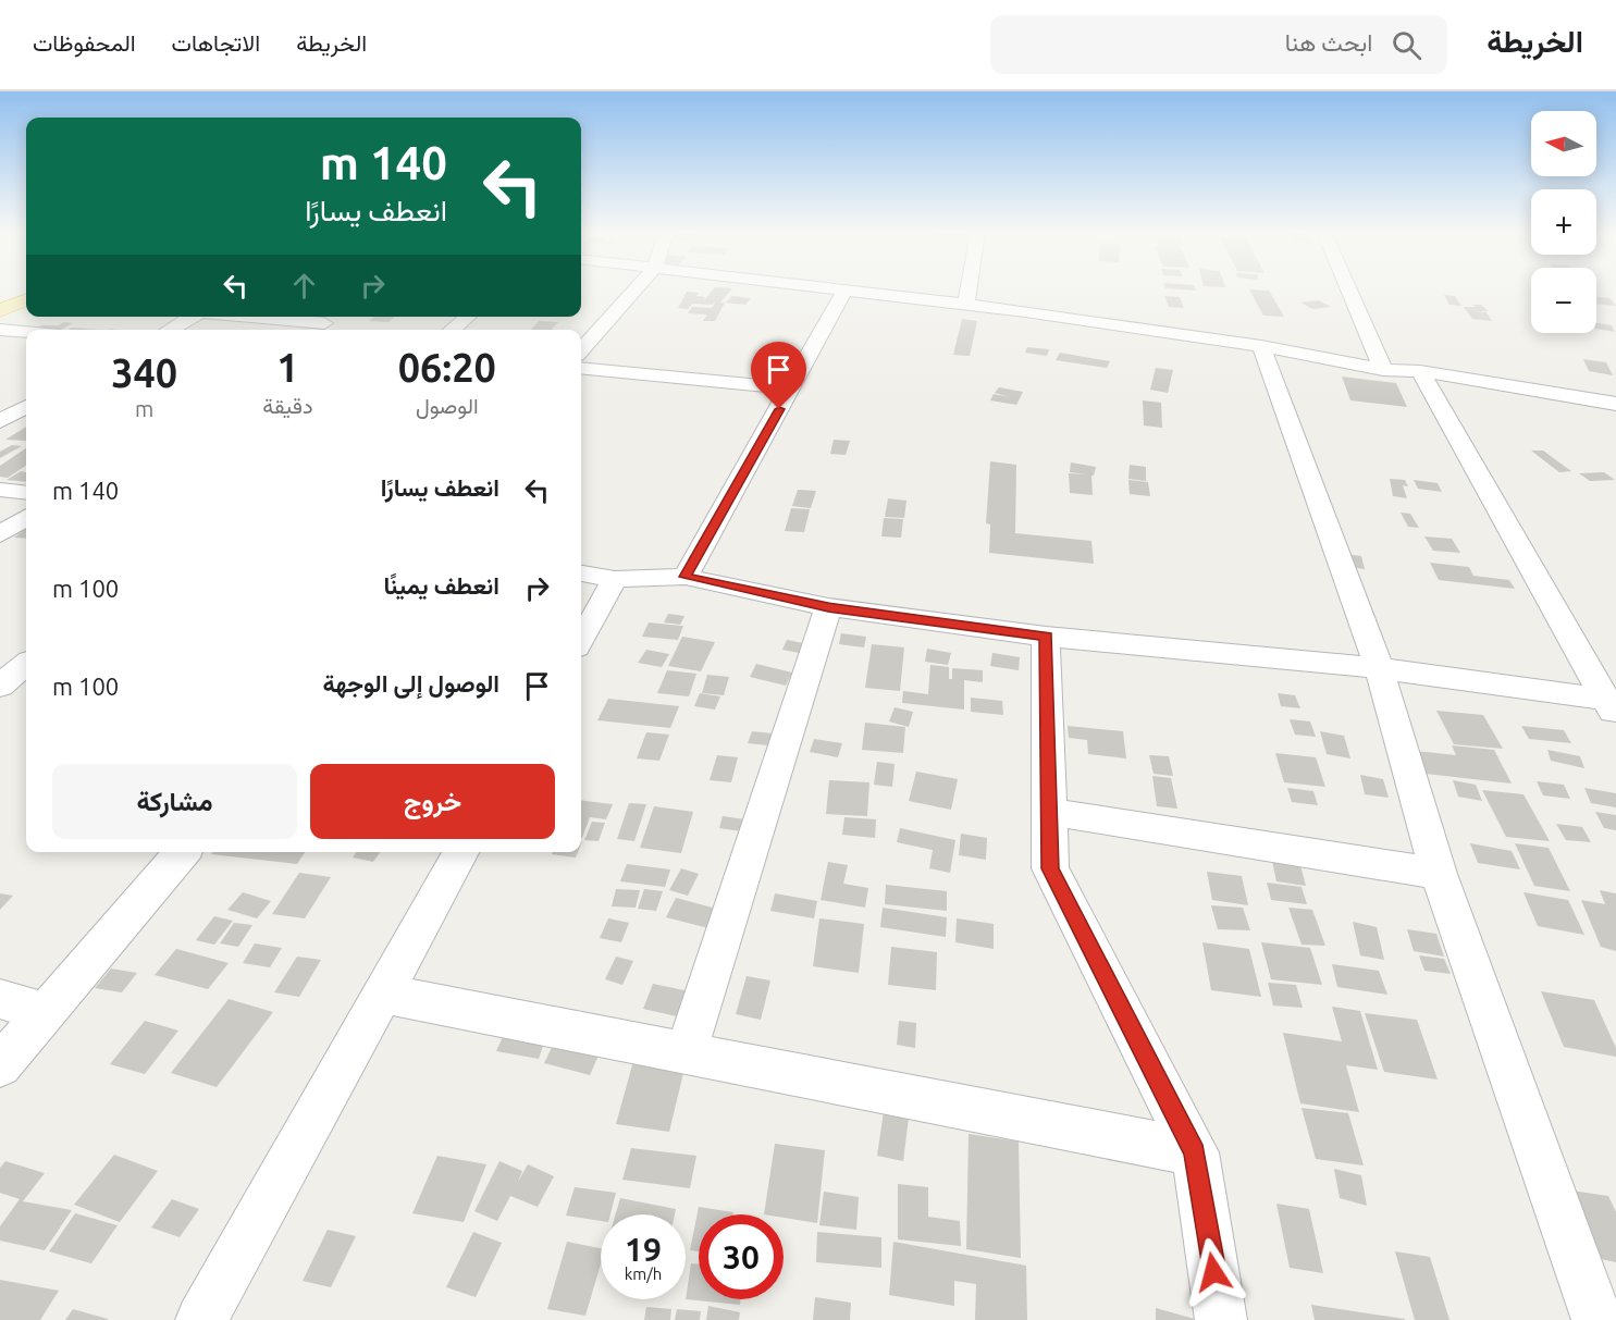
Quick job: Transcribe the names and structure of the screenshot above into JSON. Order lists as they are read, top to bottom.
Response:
{
  "north": "left",
  "page": {
    "header": "الخريطة",
    "search": "ابحث هنا",
    "nav": ["الخريطة", "الاتجاهات", "المحفوظات"],
    "map_buttons": ["+", "−"],
    "turn": ["140 m", "انعطف يسارًا"],
    "eta": [
      "06:20",
      "الوصول",
      "1",
      "دقيقة",
      "340",
      "m"
    ],
    "list": [
      {
        "name": "انعطف يسارًا",
        "value": "140 m"
      },
      {
        "name": "انعطف يمينًا",
        "value": "100 m"
      },
      {
        "name": "الوصول إلى الوجهة",
        "value": "100 m"
      }
    ],
    "buttons": ["خروج", "مشاركة"],
    "speed": "19 km/h",
    "limit": "30"
  }
}
